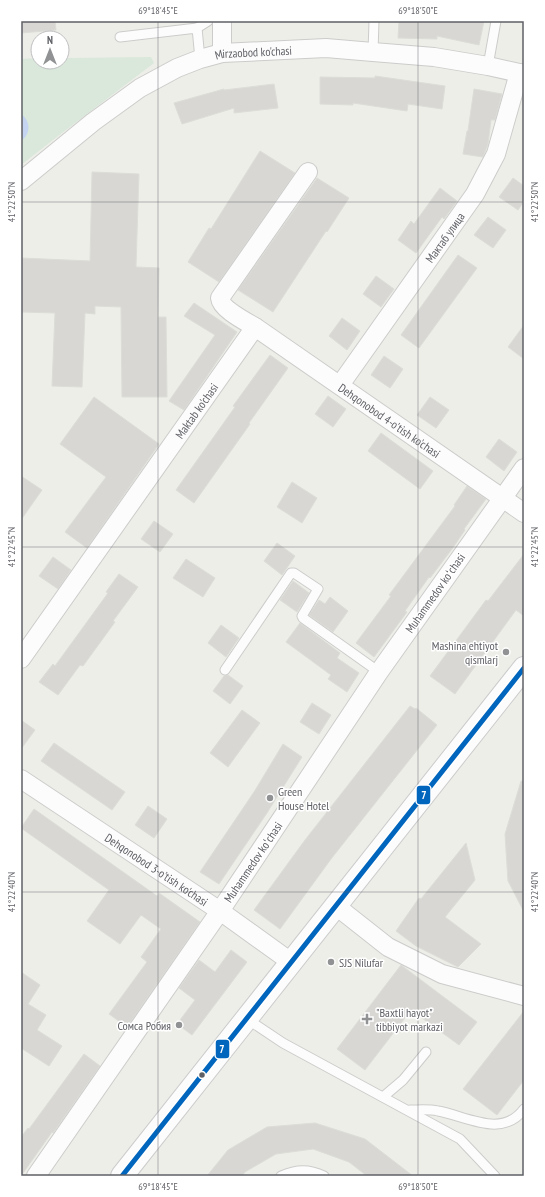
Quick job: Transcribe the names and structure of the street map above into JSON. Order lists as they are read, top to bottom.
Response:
{
  "streets": {
    "street": [
      "Mirzaobod ko'chasi",
      "Мактаб улица",
      "Maktab ko'chasi",
      "Dehqonobod 4-o'tish ko'chasi",
      "Muhammedov koʻchasi",
      "Dehqonobod 3-o'tish ko'chasi"
    ]
  },
  "crossings": [
    ["Mirzaobod ko'chasi", "Мактаб улица"],
    ["Мактаб улица", "Dehqonobod 4-o'tish ko'chasi"],
    ["Maktab ko'chasi", "Dehqonobod 4-o'tish ko'chasi"],
    ["Dehqonobod 4-o'tish ko'chasi", "Muhammedov koʻchasi"],
    ["Muhammedov koʻchasi", "Dehqonobod 3-o'tish ko'chasi"]
  ],
  "places": {
    "other": [
      "Mashina ehtiyot qismlarj",
      "Green House Hotel",
      "SJS Nilufar",
      "Сомса Робия"
    ],
    "health": ["\"Baxtli hayot\" tibbiyot markazi"]
  },
  "lines": ["transit line 7"],
  "north": "top",
  "coordinates": [
    "69°18'45\"E",
    "69°18'50\"E",
    "41°22'50\"N",
    "41°22'45\"N",
    "41°22'40\"N"
  ]
}
